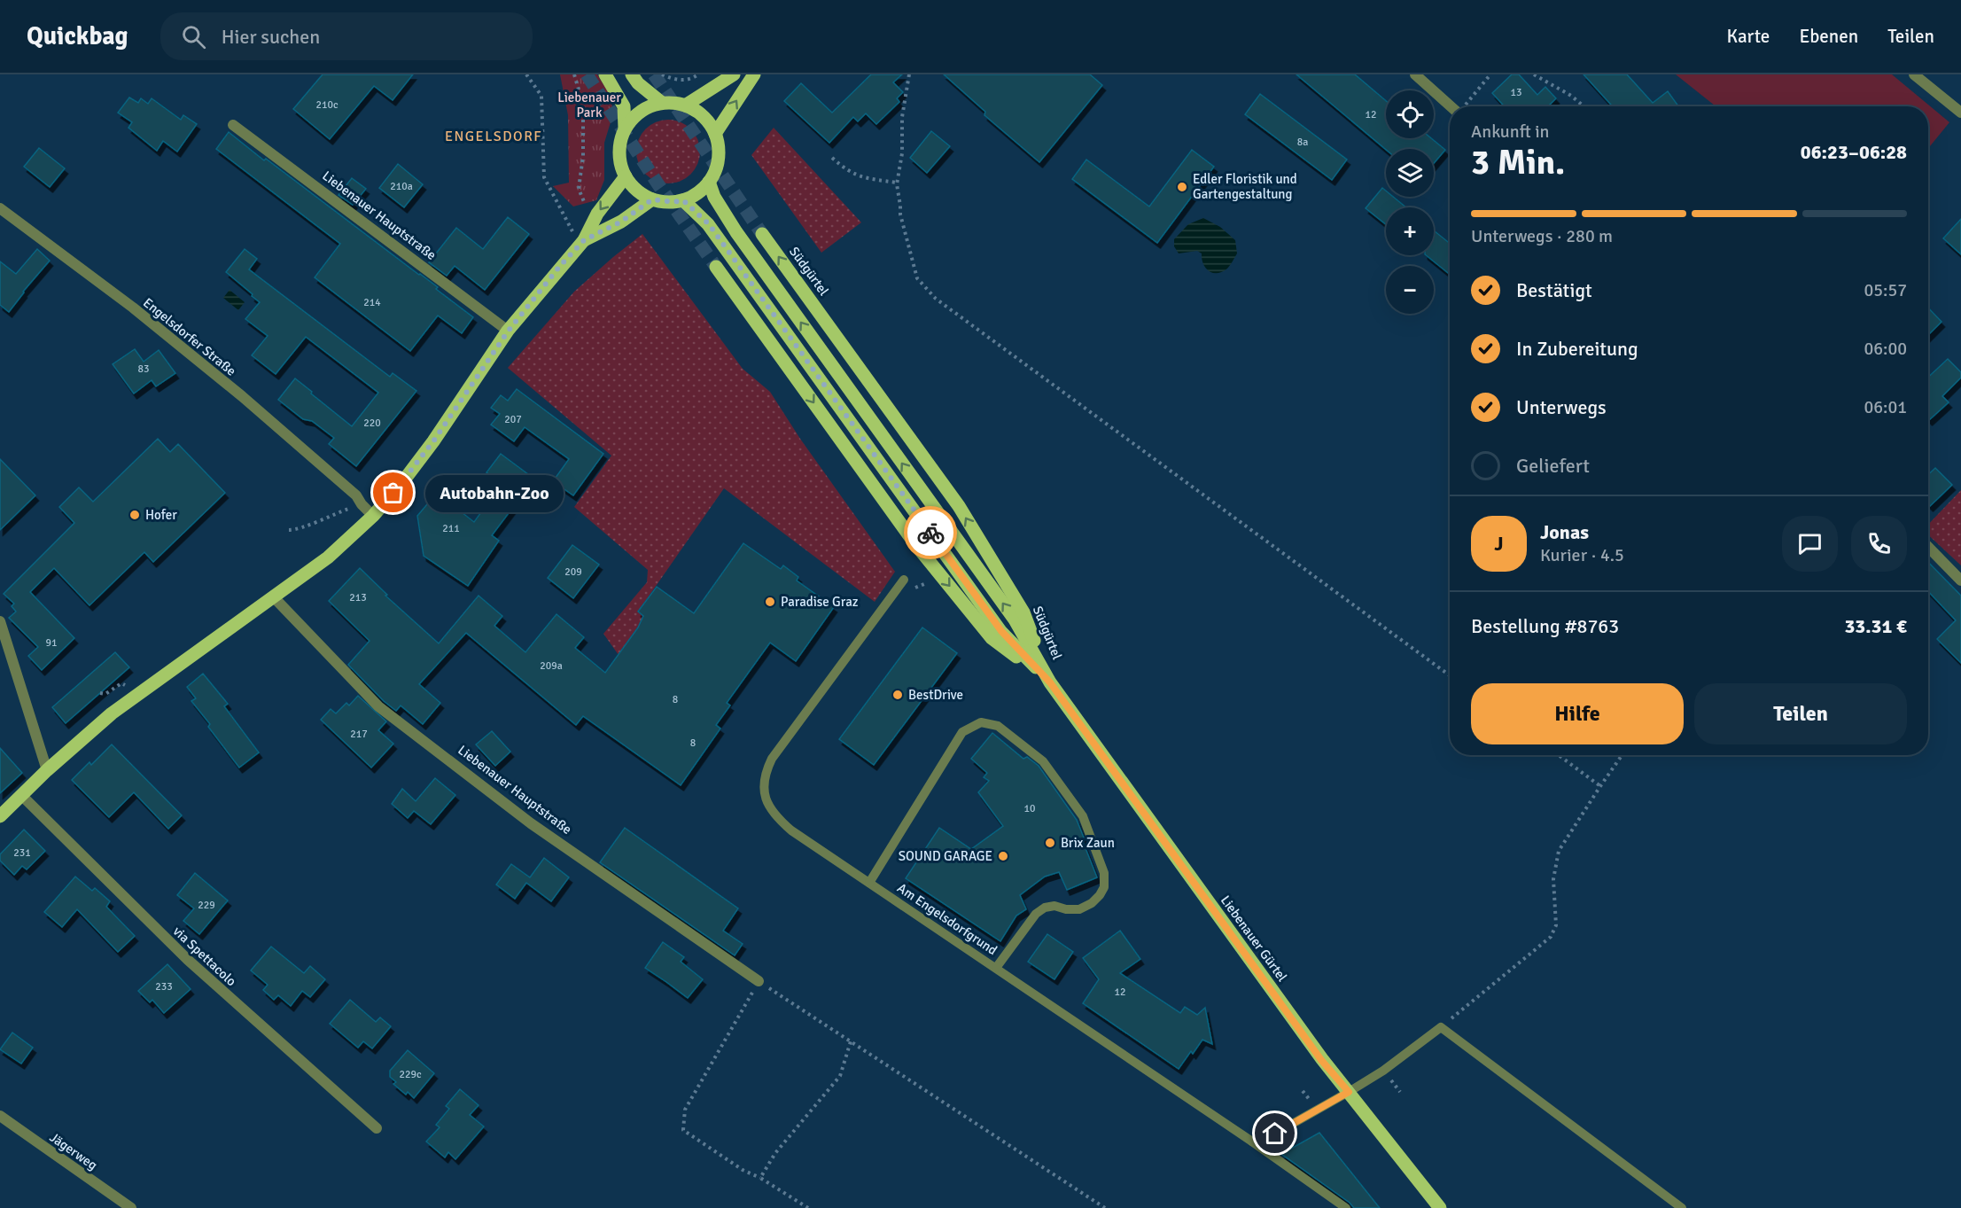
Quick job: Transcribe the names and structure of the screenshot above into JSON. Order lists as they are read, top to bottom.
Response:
{
  "streets": {
    "main road": ["Südgürtel", "Liebenauer Gürtel"],
    "street": [
      "Liebenauer Hauptstraße",
      "Engelsdorfer Straße",
      "via Spettacolo",
      "Jägerweg"
    ],
    "lane": ["Am Engelsdorfgrund"]
  },
  "crossings": [
    ["Südgürtel", "Liebenauer Gürtel"]
  ],
  "districts": ["ENGELSDORF"],
  "parks": ["Liebenauer Park"],
  "places": [
    "Edler Floristik und Gartengestaltung",
    "Autobahn-Zoo",
    "Hofer",
    "Paradise Graz",
    "BestDrive",
    "Brix Zaun",
    "SOUND GARAGE"
  ],
  "house_numbers": [
    "13",
    "210c",
    "12",
    "8a",
    "210a",
    "214",
    "83",
    "207",
    "220",
    "211",
    "209",
    "213",
    "91",
    "209a",
    "8",
    "217",
    "8",
    "10",
    "231",
    "229",
    "233",
    "12",
    "229c"
  ],
  "page": {
    "header": "Quickbag",
    "search": "Hier suchen",
    "nav": ["Karte", "Ebenen", "Teilen"],
    "map_buttons": ["+", "−"],
    "heading": ["3 Min.", "Ankunft in", "06:23–06:28"],
    "panel": [
      "Jonas",
      "Kurier · 4.5",
      "Bestellung #8763",
      "33.31 €"
    ],
    "bar": "Unterwegs · 280 m",
    "list": [
      ["Bestätigt", "05:57"],
      ["In Zubereitung", "06:00"],
      ["Unterwegs", "06:01"],
      "Geliefert"
    ],
    "bubble": "Autobahn-Zoo",
    "round": "J",
    "buttons": ["Hilfe", "Teilen"]
  }
}
